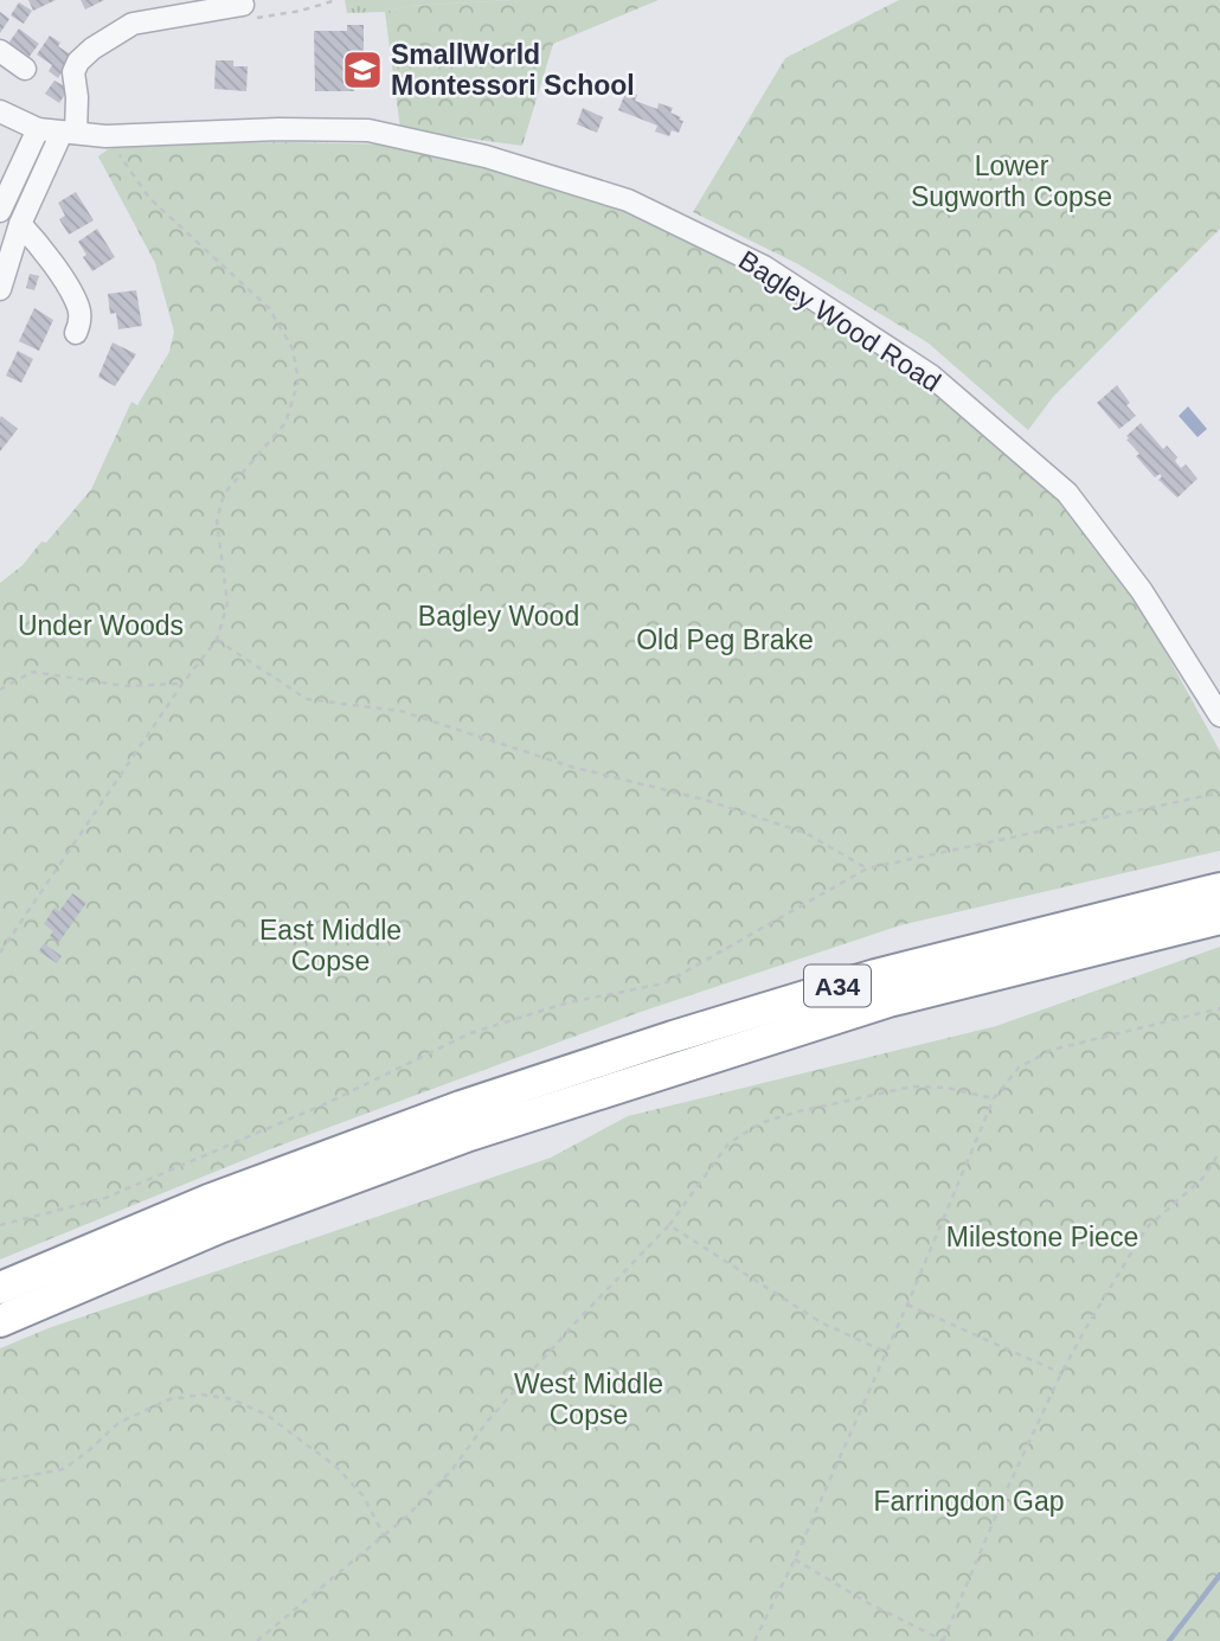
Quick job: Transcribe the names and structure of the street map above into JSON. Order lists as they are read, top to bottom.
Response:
{
  "streets": {
    "highway": ["A34"],
    "street": ["Bagley Wood Road"]
  },
  "parks": [
    "Lower Sugworth Copse",
    "Bagley Wood",
    "Under Woods",
    "Old Peg Brake",
    "East Middle Copse",
    "Milestone Piece",
    "West Middle Copse",
    "Farringdon Gap"
  ],
  "places": {
    "school or university": ["SmallWorld Montessori School"]
  }
}
